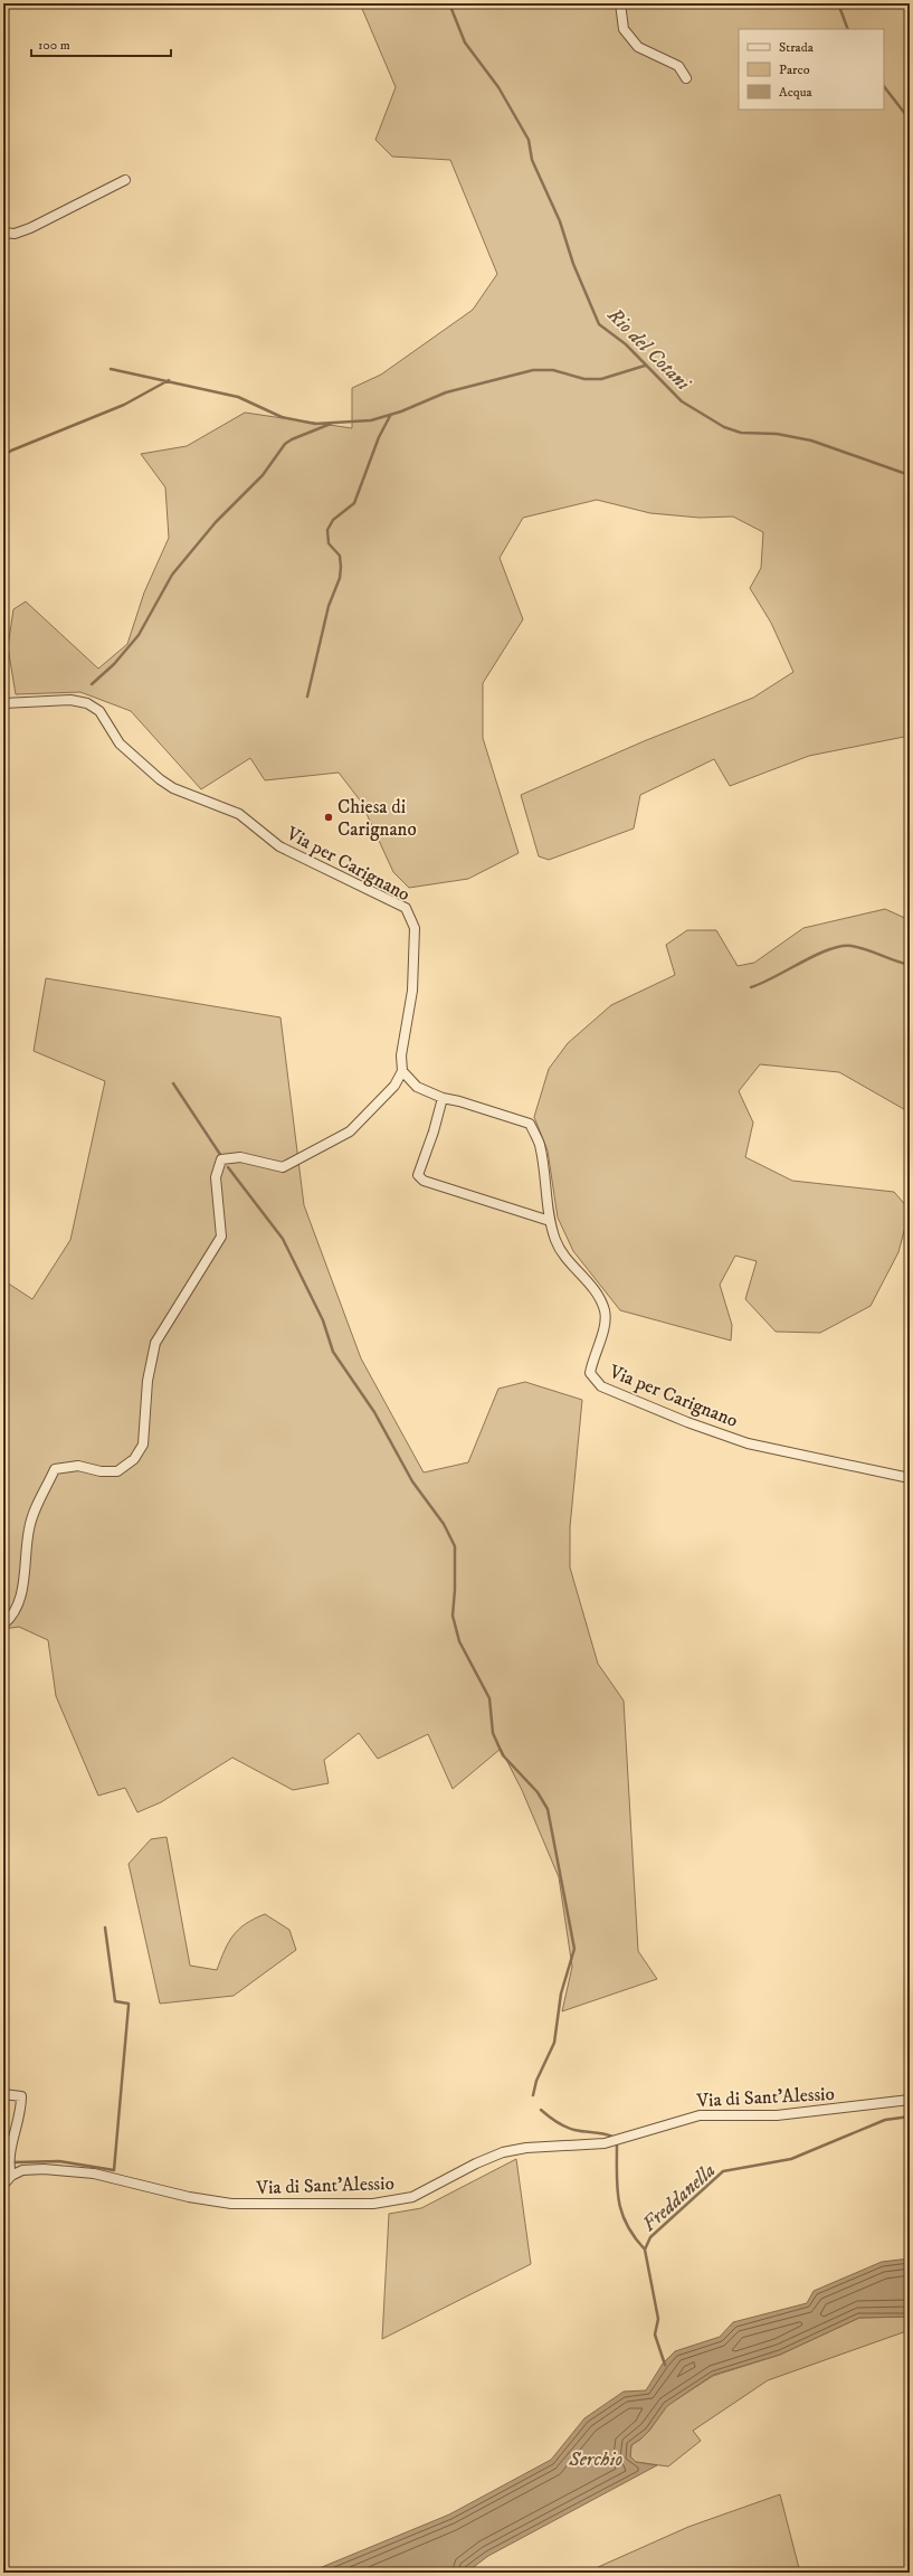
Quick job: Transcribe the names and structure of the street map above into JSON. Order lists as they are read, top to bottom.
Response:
{
  "streets": {
    "street": ["Via per Carignano", "Via di Sant'Alessio"]
  },
  "water": ["Rio del Cotani", "Freddanella", "Serchio"],
  "places": ["Chiesa di Carignano"],
  "legend": ["Strada", "Parco", "Acqua"],
  "scale_bar": "100 m"
}
